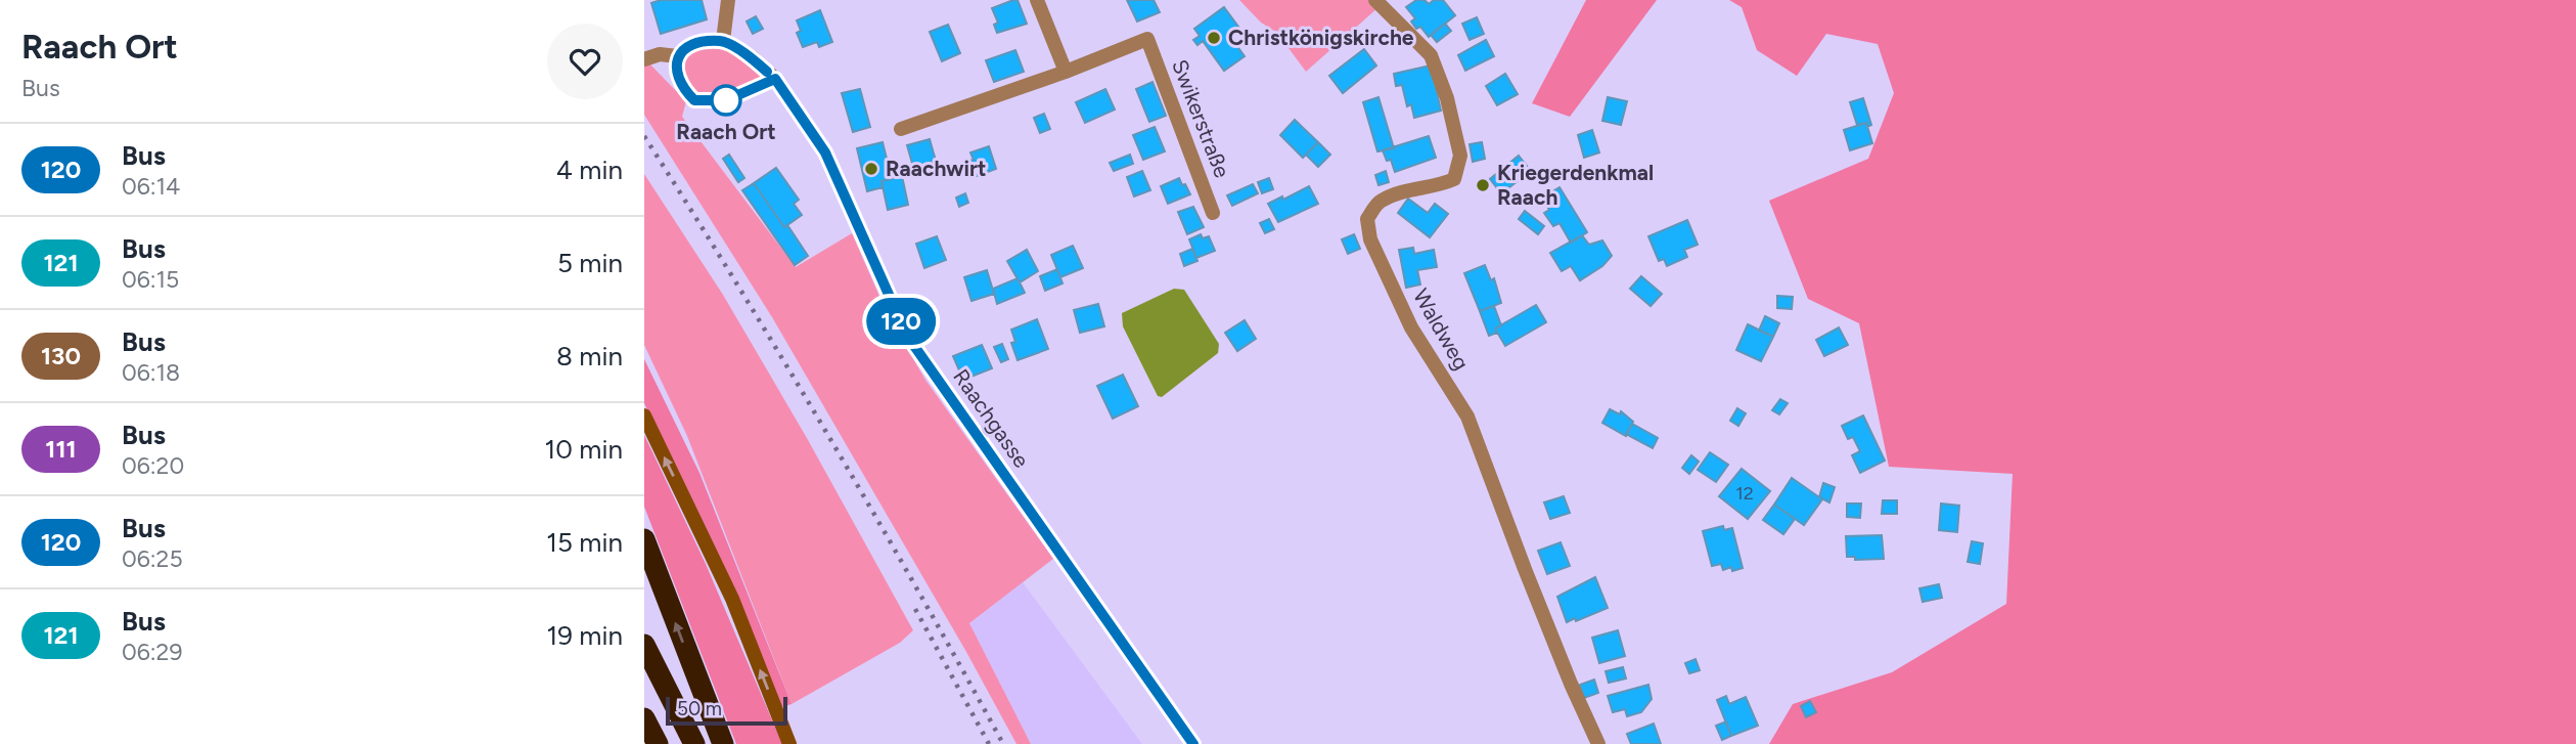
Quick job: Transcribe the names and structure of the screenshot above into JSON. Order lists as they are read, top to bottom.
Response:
{
  "streets": {
    "street": ["Swikerstraße", "Waldweg", "Raachgasse"]
  },
  "places": [
    "Christkönigskirche",
    "Raach Ort",
    "Raachwirt",
    "Kriegerdenkmal Raach"
  ],
  "lines": ["bus line 120"],
  "house_numbers": ["12"],
  "scale_bar": "50 m",
  "page": {
    "heading": ["Raach Ort", "Bus"],
    "on_map": "120",
    "list": [
      {
        "mark": "120",
        "name": "Bus",
        "note": "06:14",
        "value": "4 min"
      },
      {
        "mark": "121",
        "name": "Bus",
        "note": "06:15",
        "value": "5 min"
      },
      {
        "mark": "130",
        "name": "Bus",
        "note": "06:18",
        "value": "8 min"
      },
      {
        "mark": "111",
        "name": "Bus",
        "note": "06:20",
        "value": "10 min"
      },
      {
        "mark": "120",
        "name": "Bus",
        "note": "06:25",
        "value": "15 min"
      },
      {
        "mark": "121",
        "name": "Bus",
        "note": "06:29",
        "value": "19 min"
      }
    ],
    "scale": "50 m"
  }
}
